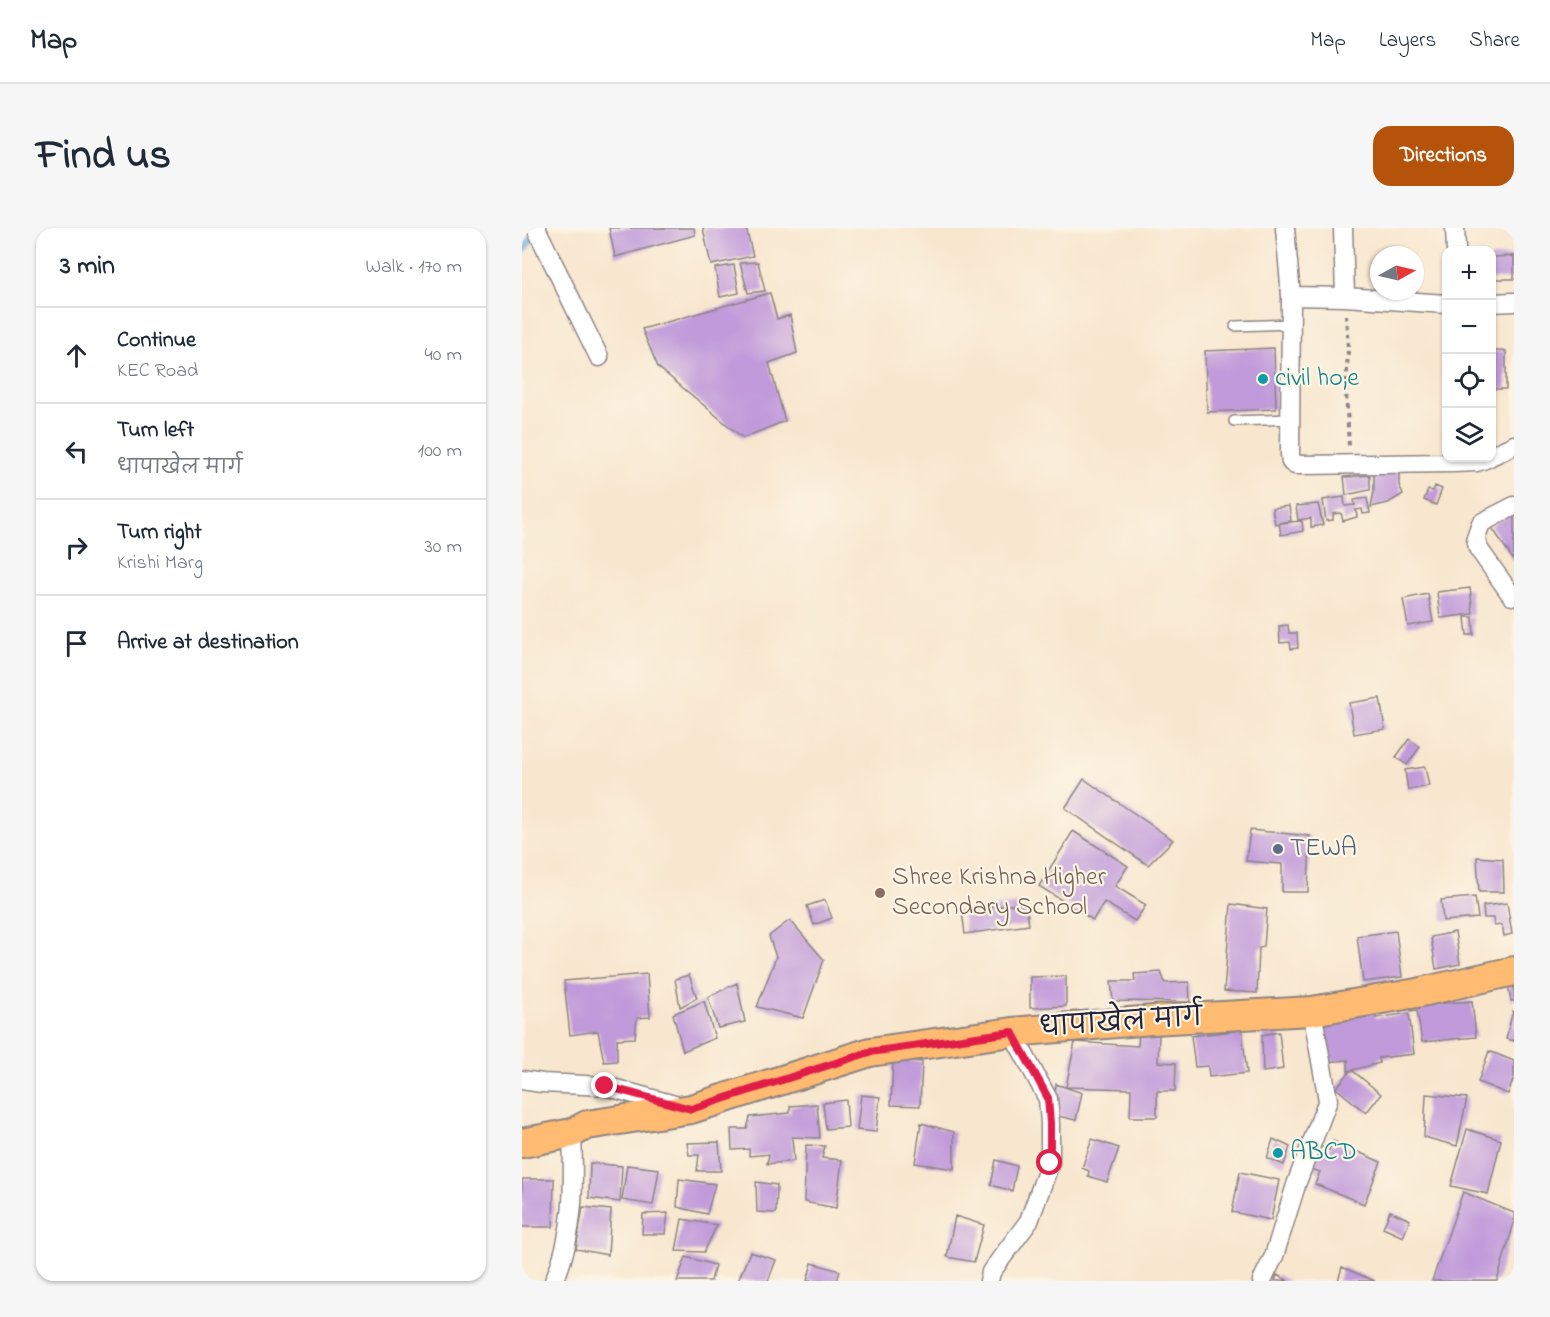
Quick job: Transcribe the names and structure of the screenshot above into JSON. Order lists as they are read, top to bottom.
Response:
{
  "streets": {
    "main road": ["धापाखेल मार्ग"]
  },
  "places": [
    "civil ho,e",
    "TEWA",
    "Shree Krishna Higher Secondary School",
    "ABCD"
  ],
  "north": "right",
  "page": {
    "header": "Map",
    "nav": ["Map", "Layers", "Share"],
    "title": "Find us",
    "buttons": "Directions",
    "heading": ["3 min", "Walk · 170 m"],
    "map_buttons": ["+", "−"],
    "list": [
      ["Continue", "KEC Road", "40 m"],
      ["Turn left", "धापाखेल मार्ग", "100 m"],
      ["Turn right", "Krishi Marg", "30 m"],
      "Arrive at destination"
    ]
  }
}
